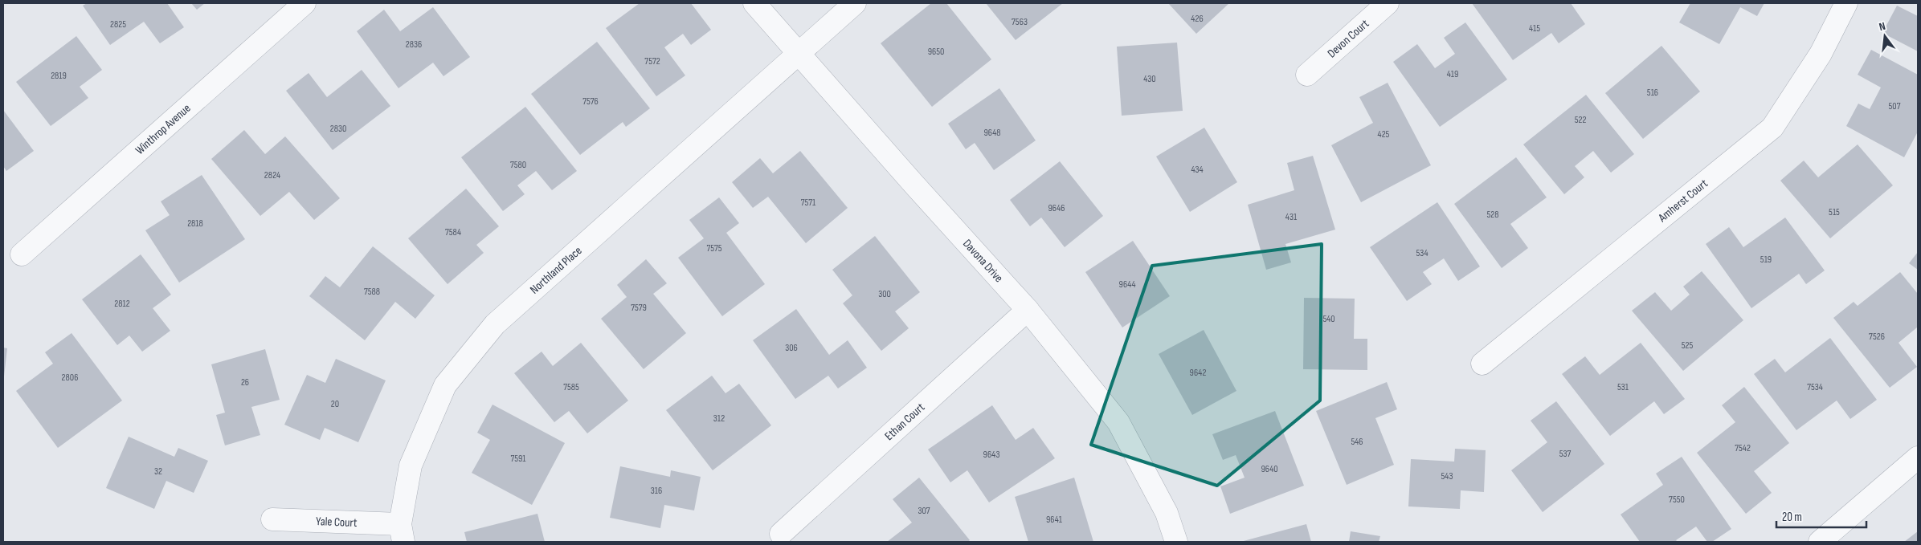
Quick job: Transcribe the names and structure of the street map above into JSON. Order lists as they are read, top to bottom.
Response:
{
  "streets": {
    "street": [
      "Devon Court",
      "Winthrop Avenue",
      "Amherst Court",
      "Davona Drive",
      "Northland Place",
      "Ethan Court",
      "Yale Court"
    ]
  },
  "crossings": [
    ["Davona Drive", "Northland Place"],
    ["Davona Drive", "Ethan Court"],
    ["Northland Place", "Yale Court"]
  ],
  "house_numbers": [
    "426",
    "7563",
    "2825",
    "415",
    "2836",
    "9650",
    "7572",
    "419",
    "2819",
    "430",
    "516",
    "7576",
    "507",
    "522",
    "2830",
    "9648",
    "425",
    "7580",
    "434",
    "2824",
    "7571",
    "9646",
    "515",
    "528",
    "431",
    "2818",
    "7584",
    "7575",
    "534",
    "519",
    "9644",
    "7588",
    "300",
    "2812",
    "7579",
    "540",
    "7526",
    "525",
    "306",
    "9642",
    "2806",
    "26",
    "7585",
    "531",
    "7534",
    "20",
    "312",
    "546",
    "7542",
    "537",
    "9643",
    "7591",
    "9640",
    "32",
    "543",
    "316",
    "7550",
    "307",
    "9641"
  ],
  "scale_bar": "20 m",
  "north": "top"
}
